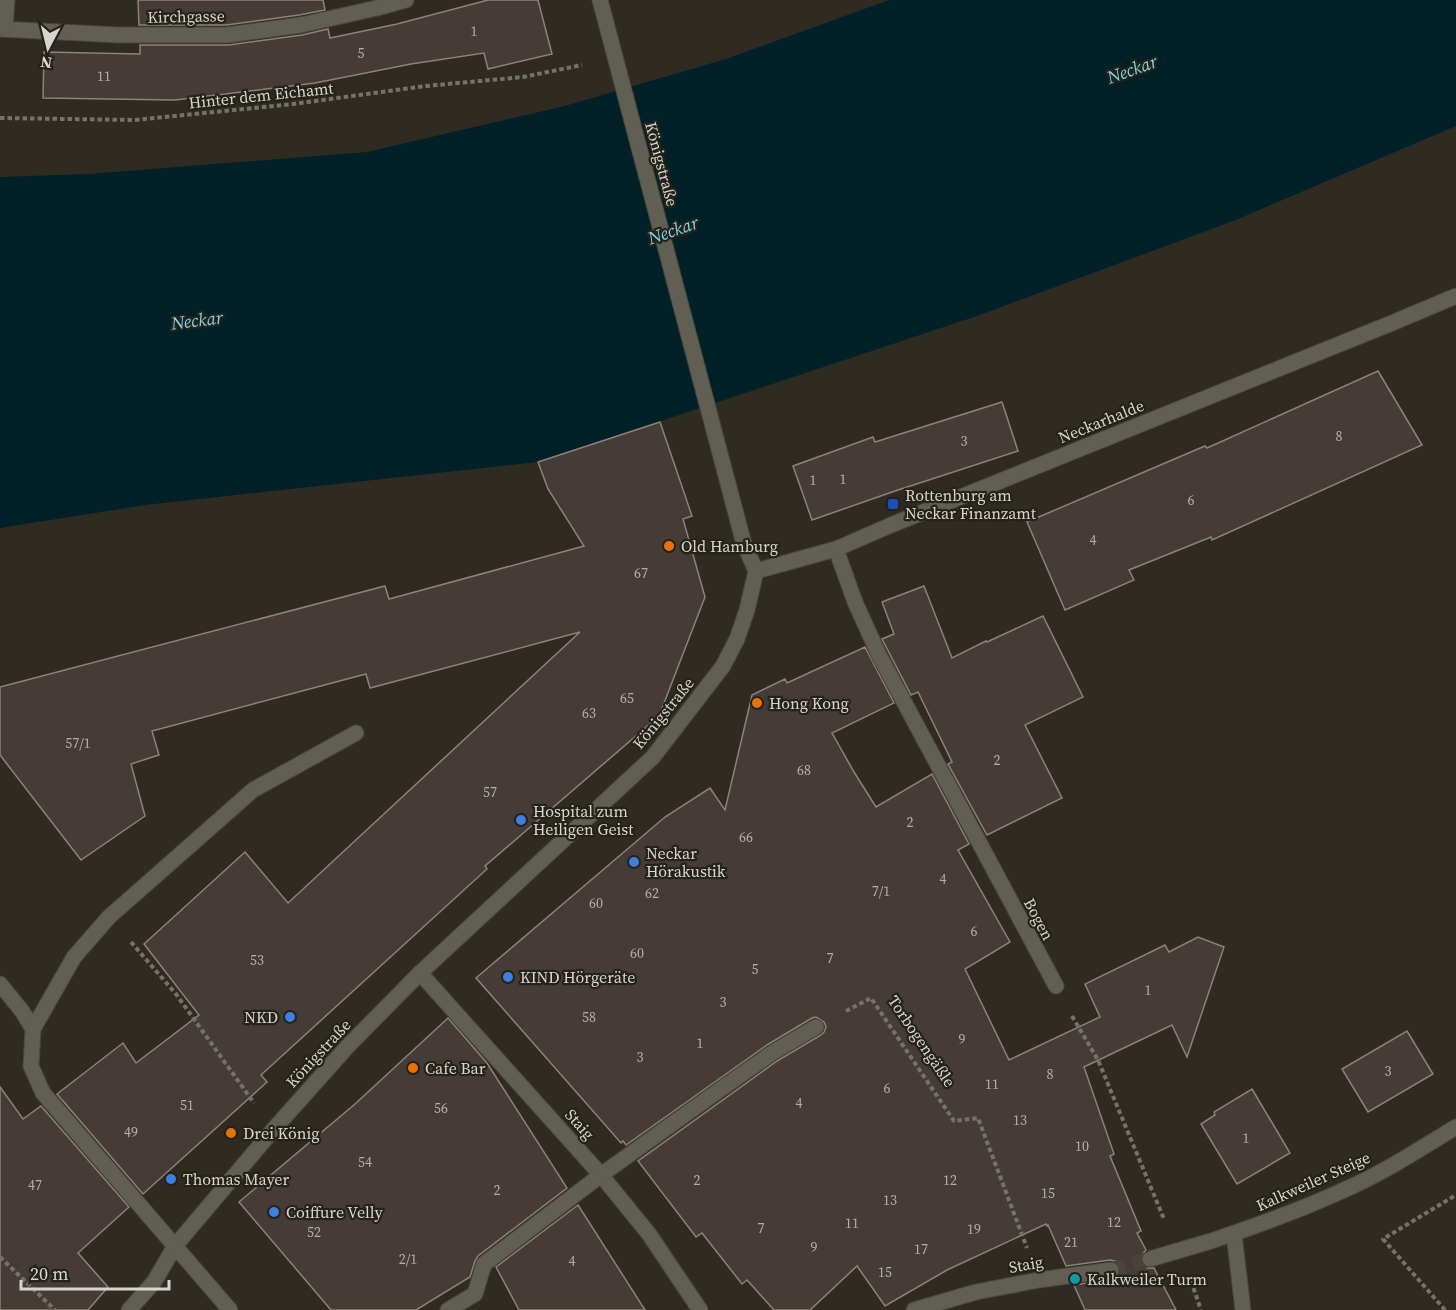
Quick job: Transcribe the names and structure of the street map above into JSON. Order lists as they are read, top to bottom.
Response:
{
  "streets": {
    "street": [
      "Kirchgasse",
      "Königstraße",
      "Neckarhalde",
      "Bogen",
      "Staig",
      "Kalkweiler Steige"
    ],
    "path": ["Hinter dem Eichamt", "Torbogengäßle"]
  },
  "crossings": [
    ["Hinter dem Eichamt", "Königstraße"],
    ["Königstraße", "Neckarhalde"],
    ["Königstraße", "Staig"],
    ["Neckarhalde", "Bogen"],
    ["Torbogengäßle", "Staig"]
  ],
  "water": ["Neckar"],
  "places": {
    "transit": ["Rottenburg am Neckar Finanzamt"],
    "other": [
      "Old Hamburg",
      "Hong Kong",
      "Hospital zum Heiligen Geist",
      "Neckar Hörakustik",
      "KIND Hörgeräte",
      "NKD",
      "Cafe Bar",
      "Drei König",
      "Thomas Mayer",
      "Coiffure Velly",
      "Kalkweiler Turm"
    ]
  },
  "house_numbers": [
    "1",
    "5",
    "11",
    "8",
    "3",
    "1",
    "1",
    "6",
    "4",
    "67",
    "65",
    "63",
    "57/1",
    "2",
    "68",
    "57",
    "2",
    "66",
    "4",
    "7/1",
    "62",
    "60",
    "6",
    "60",
    "7",
    "53",
    "5",
    "1",
    "3",
    "58",
    "9",
    "1",
    "3",
    "3",
    "8",
    "11",
    "6",
    "4",
    "51",
    "56",
    "13",
    "49",
    "1",
    "10",
    "54",
    "2",
    "12",
    "47",
    "2",
    "15",
    "13",
    "12",
    "11",
    "7",
    "19",
    "52",
    "21",
    "9",
    "17",
    "2/1",
    "4",
    "15"
  ],
  "scale_bar": "20 m",
  "north": "bottom"
}
